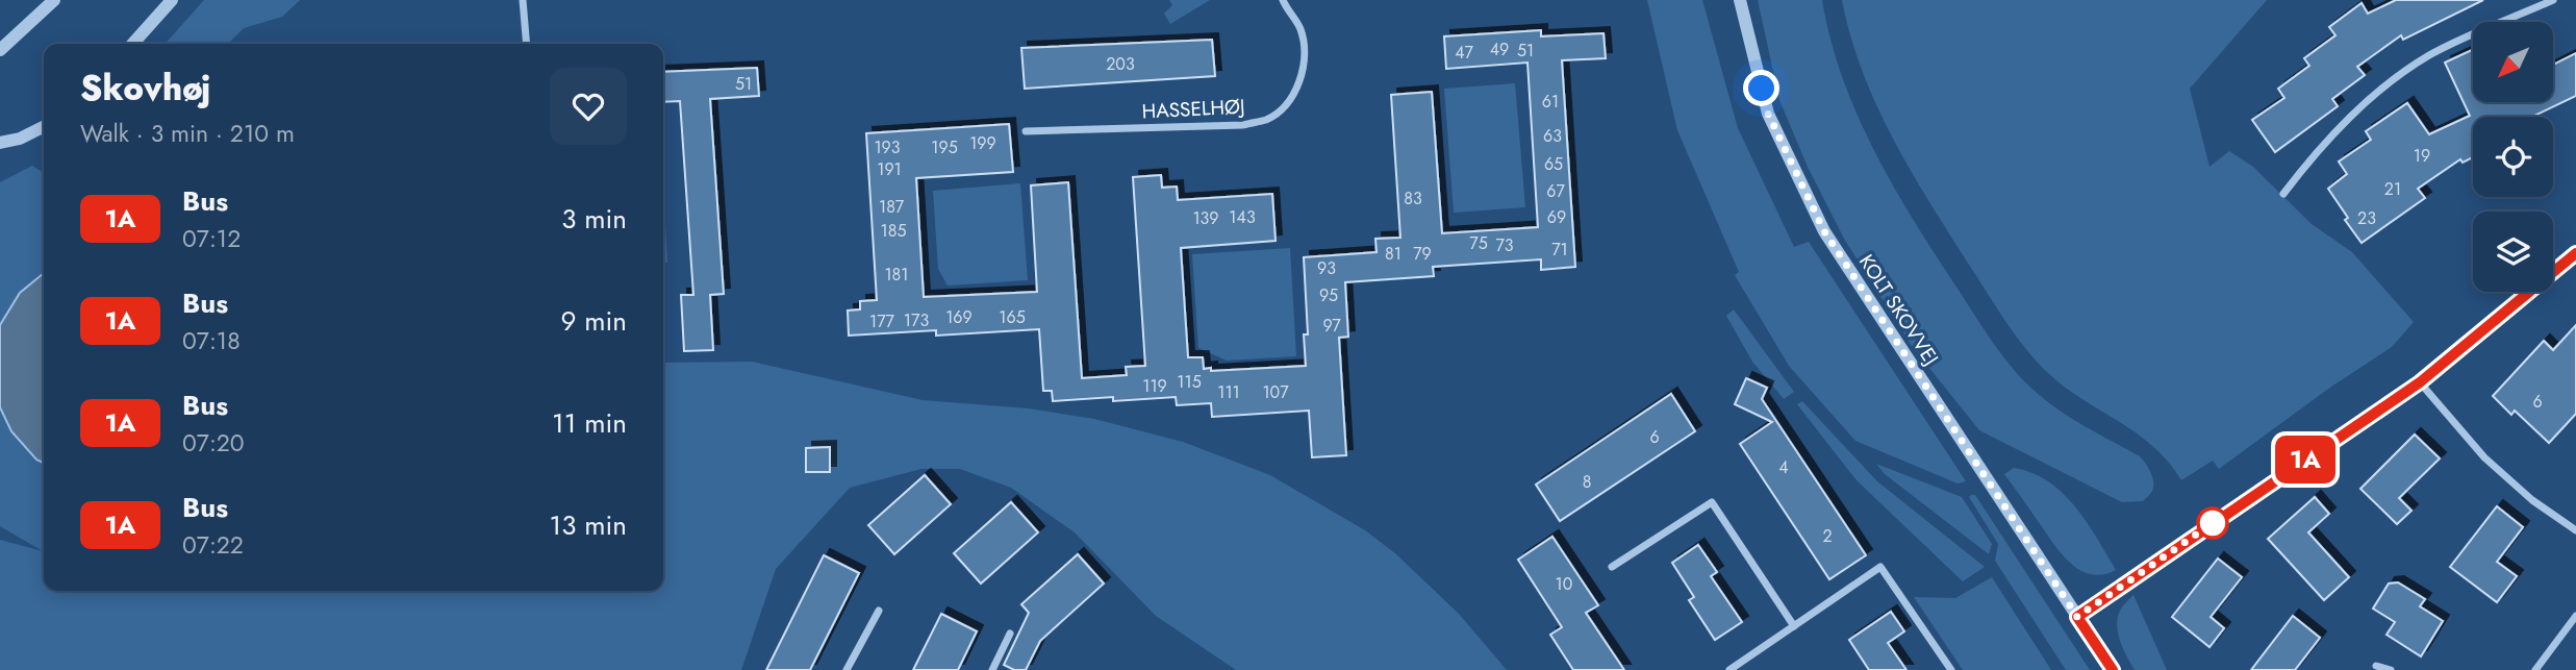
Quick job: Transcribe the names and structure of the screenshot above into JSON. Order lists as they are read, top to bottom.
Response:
{
  "streets": {
    "street": ["HASSELHØJ", "KOLT SKOVVEJ"]
  },
  "lines": ["bus line 1A"],
  "house_numbers": [
    "49",
    "51",
    "47",
    "203",
    "51",
    "61",
    "63",
    "199",
    "193",
    "195",
    "19",
    "65",
    "191",
    "21",
    "67",
    "83",
    "187",
    "143",
    "69",
    "139",
    "23",
    "185",
    "75",
    "73",
    "71",
    "81",
    "79",
    "93",
    "181",
    "95",
    "169",
    "165",
    "173",
    "177",
    "97",
    "115",
    "119",
    "111",
    "107",
    "6",
    "6",
    "4",
    "8",
    "2",
    "10"
  ],
  "north": "bottom left",
  "page": {
    "on_map": "1A",
    "heading": ["Skovhøj", "Walk · 3 min · 210 m"],
    "list": [
      {
        "mark": "1A",
        "name": "Bus",
        "note": "07:12",
        "value": "3 min"
      },
      {
        "mark": "1A",
        "name": "Bus",
        "note": "07:18",
        "value": "9 min"
      },
      {
        "mark": "1A",
        "name": "Bus",
        "note": "07:20",
        "value": "11 min"
      },
      {
        "mark": "1A",
        "name": "Bus",
        "note": "07:22",
        "value": "13 min"
      }
    ]
  }
}
